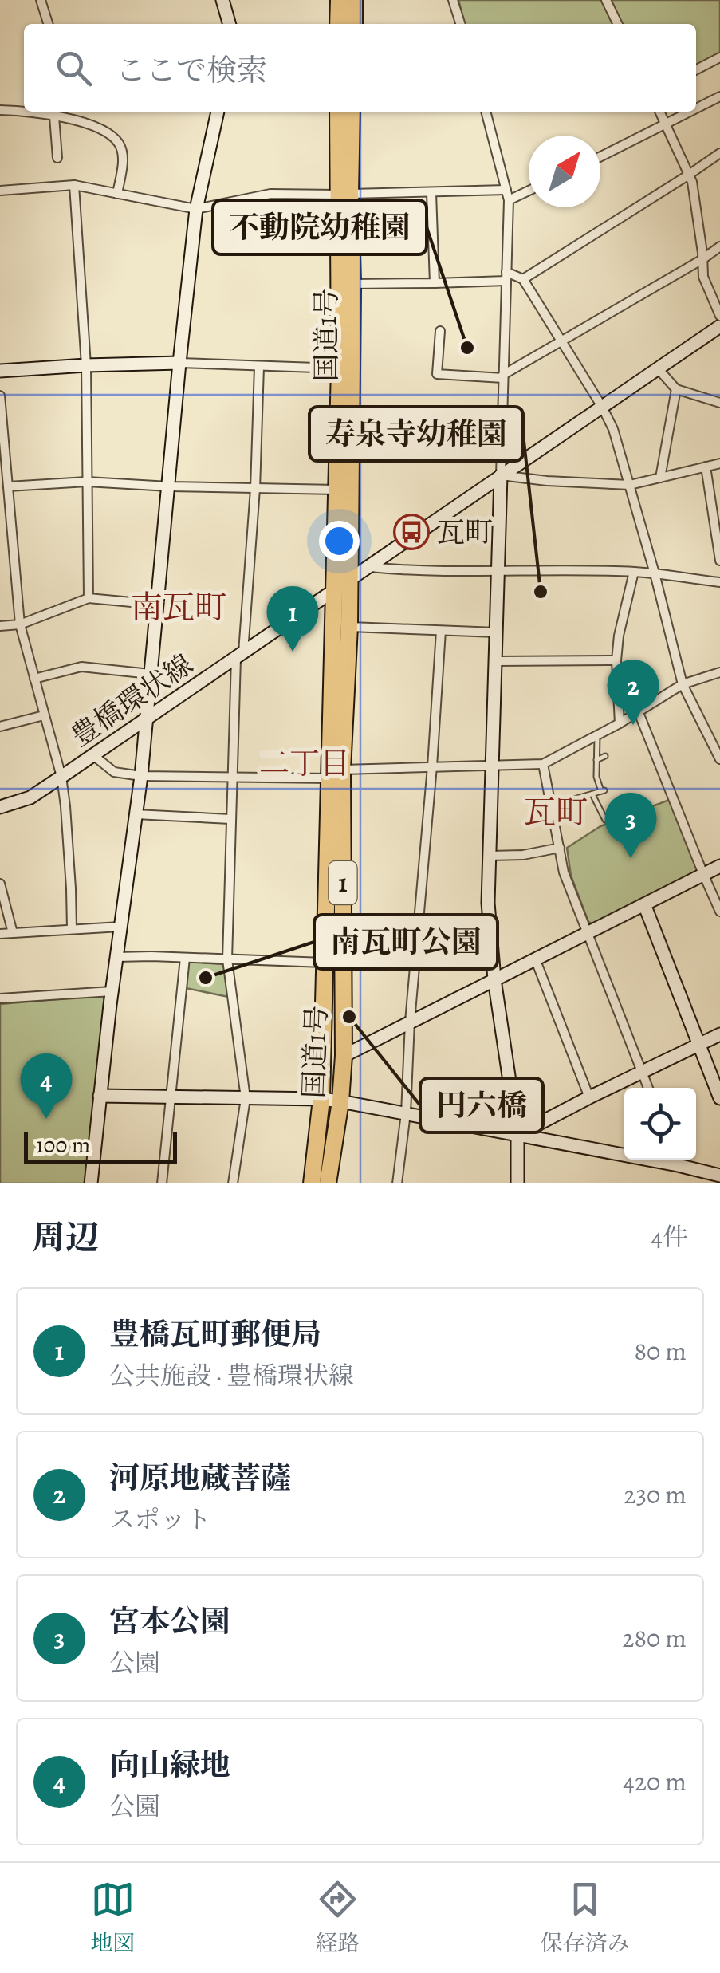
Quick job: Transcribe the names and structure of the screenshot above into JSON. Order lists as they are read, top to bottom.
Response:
{
  "streets": {
    "highway": ["国道1号", "1"],
    "street": ["豊橋環状線"]
  },
  "crossings": [
    ["国道1号", "豊橋環状線"]
  ],
  "districts": ["南瓦町", "二丁目", "瓦町"],
  "places": {
    "other": [
      "不動院幼稚園",
      "寿泉寺幼稚園",
      "南瓦町公園",
      "円六橋"
    ],
    "bus stop": ["瓦町"]
  },
  "scale_bar": "100 m",
  "north": "top right",
  "page": {
    "search": "ここで検索",
    "pins": [
      "1",
      "2",
      "3",
      "4"
    ],
    "scale": "100 m",
    "heading": ["周辺", "4件"],
    "list": [
      {
        "mark": "1",
        "name": "豊橋瓦町郵便局",
        "note": "公共施設 · 豊橋環状線",
        "value": "80 m"
      },
      {
        "mark": "2",
        "name": "河原地蔵菩薩",
        "note": "スポット",
        "value": "230 m"
      },
      {
        "mark": "3",
        "name": "宮本公園",
        "note": "公園",
        "value": "280 m"
      },
      {
        "mark": "4",
        "name": "向山緑地",
        "note": "公園",
        "value": "420 m"
      }
    ],
    "nav": ["地図", "経路", "保存済み"]
  }
}
